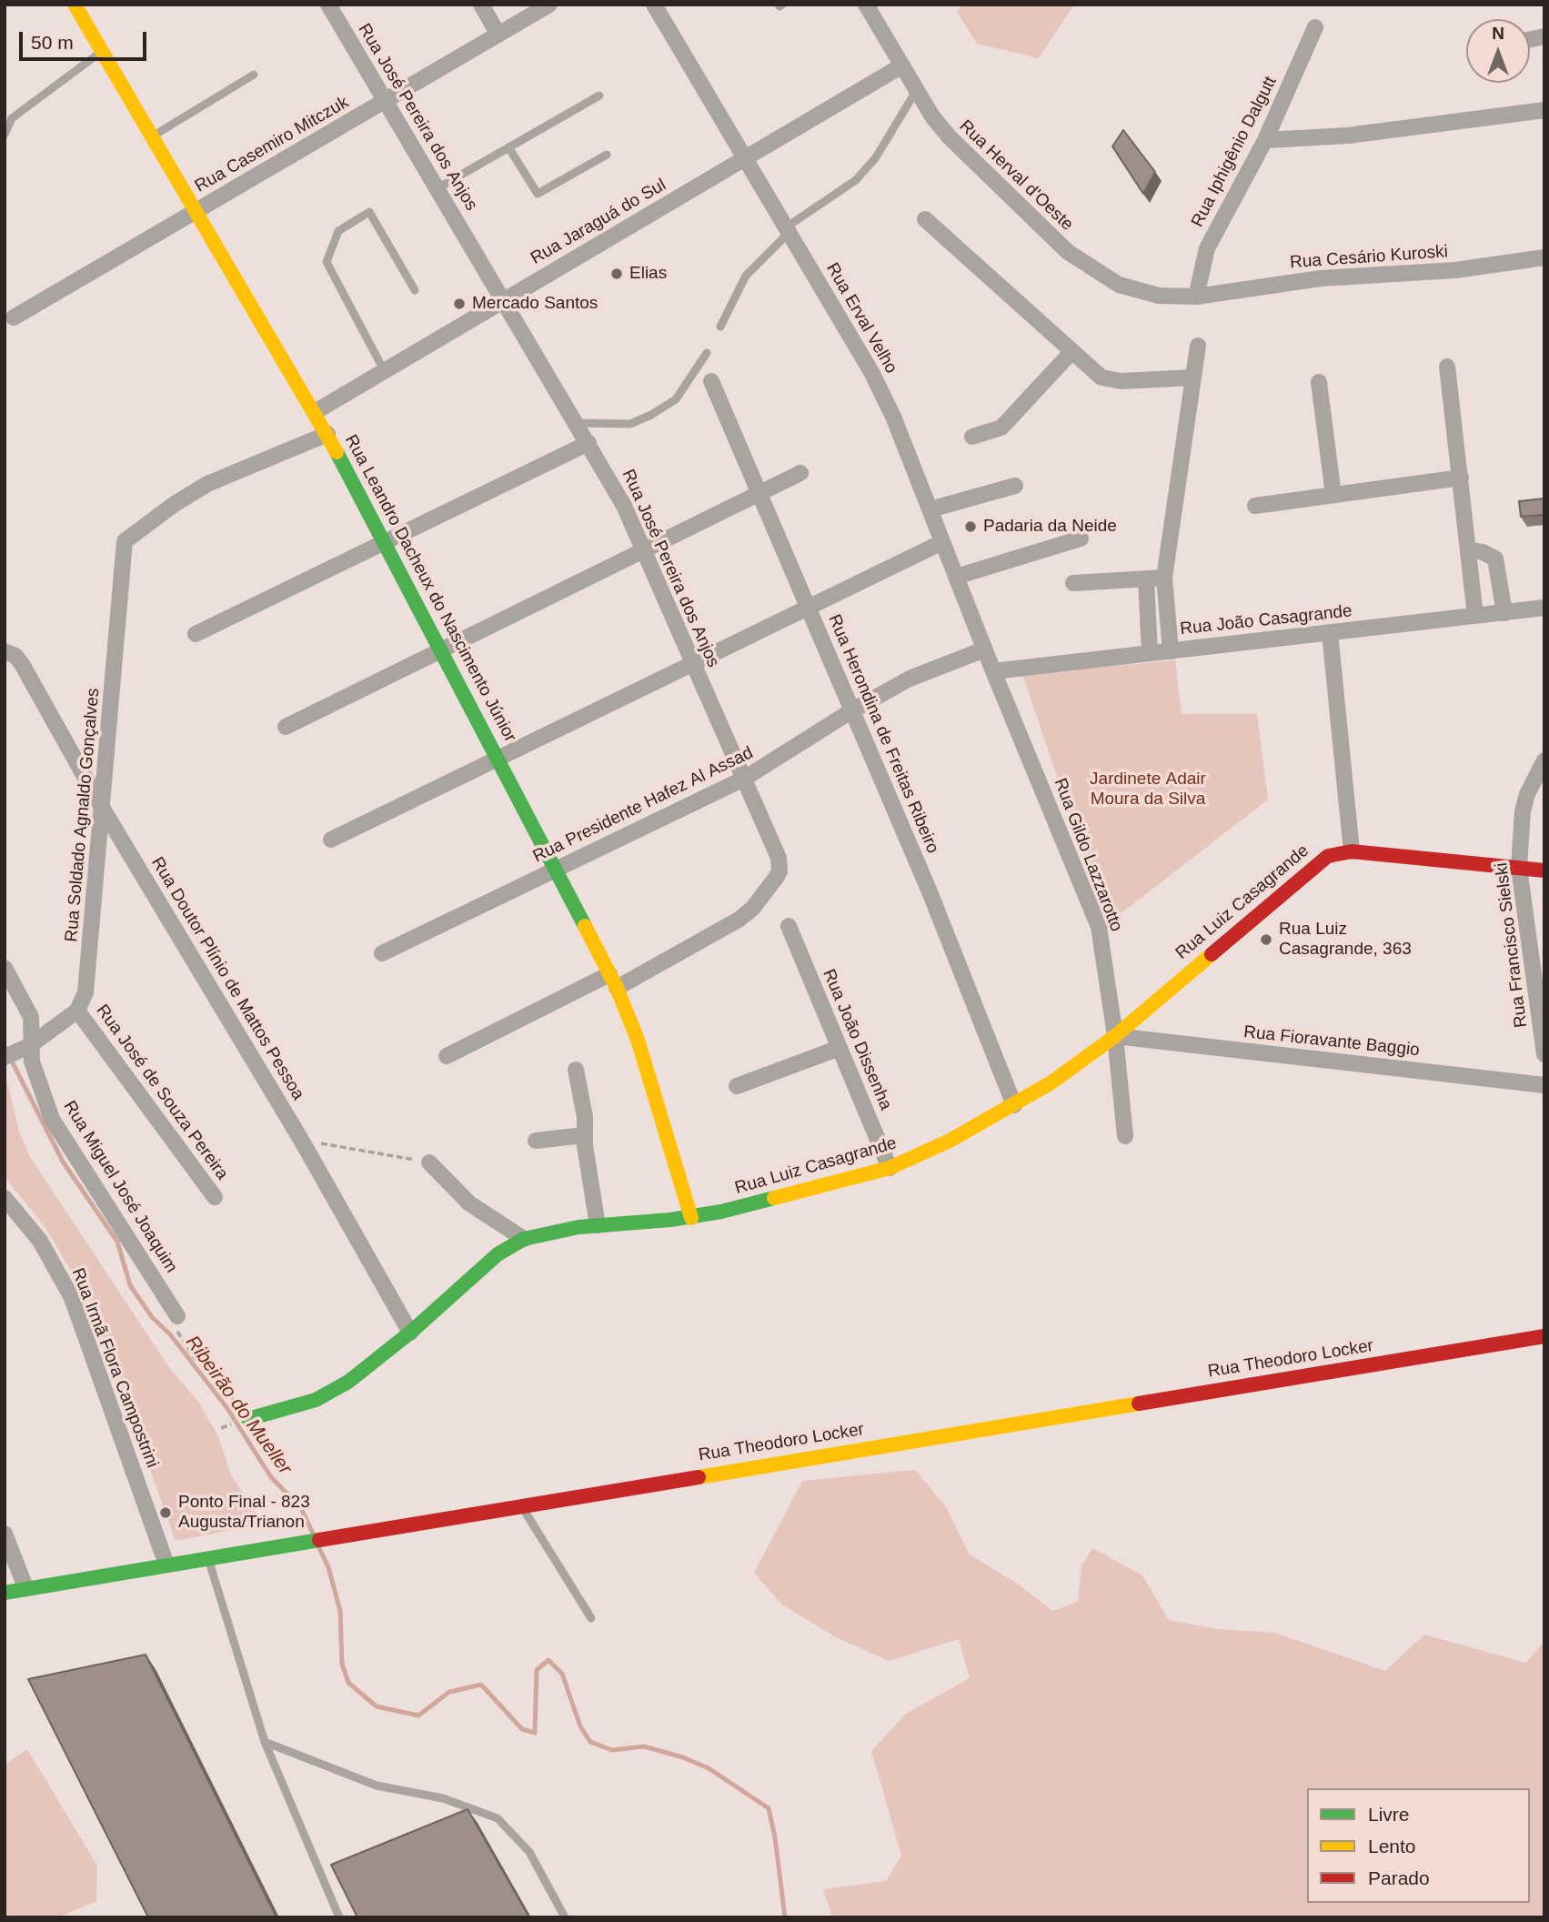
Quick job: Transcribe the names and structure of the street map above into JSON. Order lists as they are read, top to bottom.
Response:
{
  "streets": {
    "street": [
      "Rua José Pereira dos Anjos",
      "Rua Casemiro Mitczuk",
      "Rua Iphigênio Dalgutt",
      "Rua Herval d'Oeste",
      "Rua Jaraguá do Sul",
      "Rua Cesário Kuroski",
      "Rua Erval Velho",
      "Rua Leandro Dacheux do Nascimento Júnior",
      "Rua João Casagrande",
      "Rua Herondina de Freitas Ribeiro",
      "Rua Presidente Hafez Al Assad",
      "Rua Soldado Agnaldo Gonçalves",
      "Rua Gildo Lazzarotto",
      "Rua Luiz Casagrande",
      "Rua Francisco Sielski",
      "Rua Doutor Plínio de Mattos Pessoa",
      "Rua João Dissenha",
      "Rua Fioravante Baggio",
      "Rua José de Souza Pereira",
      "Rua Miguel José Joaquim",
      "Rua Theodoro Locker",
      "Rua Irmã Flora Campostrini"
    ]
  },
  "crossings": [
    ["Rua José Pereira dos Anjos", "Rua Casemiro Mitczuk"],
    ["Rua José Pereira dos Anjos", "Rua Jaraguá do Sul"],
    ["Rua José Pereira dos Anjos", "Rua Leandro Dacheux do Nascimento Júnior"],
    ["Rua José Pereira dos Anjos", "Rua Presidente Hafez Al Assad"],
    ["Rua Casemiro Mitczuk", "Rua Leandro Dacheux do Nascimento Júnior"],
    ["Rua Iphigênio Dalgutt", "Rua Herval d'Oeste"],
    ["Rua Iphigênio Dalgutt", "Rua Cesário Kuroski"],
    ["Rua Herval d'Oeste", "Rua Jaraguá do Sul"],
    ["Rua Herval d'Oeste", "Rua Cesário Kuroski"],
    ["Rua Jaraguá do Sul", "Rua Erval Velho"],
    ["Rua Jaraguá do Sul", "Rua Leandro Dacheux do Nascimento Júnior"],
    ["Rua Erval Velho", "Rua João Casagrande"],
    ["Rua Erval Velho", "Rua Presidente Hafez Al Assad"],
    ["Rua Erval Velho", "Rua Gildo Lazzarotto"],
    ["Rua Leandro Dacheux do Nascimento Júnior", "Rua Presidente Hafez Al Assad"],
    ["Rua Leandro Dacheux do Nascimento Júnior", "Rua Soldado Agnaldo Gonçalves"],
    ["Rua Leandro Dacheux do Nascimento Júnior", "Rua Luiz Casagrande"],
    ["Rua João Casagrande", "Rua Gildo Lazzarotto"],
    ["Rua Herondina de Freitas Ribeiro", "Rua Presidente Hafez Al Assad"],
    ["Rua Herondina de Freitas Ribeiro", "Rua Luiz Casagrande"],
    ["Rua Soldado Agnaldo Gonçalves", "Rua Doutor Plínio de Mattos Pessoa"],
    ["Rua Soldado Agnaldo Gonçalves", "Rua José de Souza Pereira"],
    ["Rua Gildo Lazzarotto", "Rua Luiz Casagrande"],
    ["Rua Gildo Lazzarotto", "Rua Fioravante Baggio"],
    ["Rua Luiz Casagrande", "Rua Francisco Sielski"],
    ["Rua Luiz Casagrande", "Rua Doutor Plínio de Mattos Pessoa"],
    ["Rua Luiz Casagrande", "Rua João Dissenha"],
    ["Rua Luiz Casagrande", "Rua Fioravante Baggio"],
    ["Rua Theodoro Locker", "Rua Irmã Flora Campostrini"]
  ],
  "water": ["Ribeirão do Mueller"],
  "parks": ["Jardinete Adair Moura da Silva"],
  "places": [
    "Elias",
    "Mercado Santos",
    "Padaria da Neide",
    "Rua Luiz Casagrande, 363",
    "Ponto Final - 823 Augusta/Trianon"
  ],
  "legend": ["Livre", "Lento", "Parado"],
  "scale_bar": "50 m",
  "north": "top"
}
